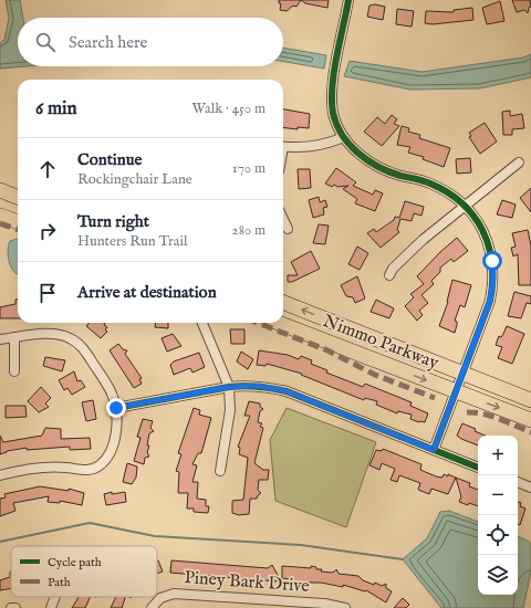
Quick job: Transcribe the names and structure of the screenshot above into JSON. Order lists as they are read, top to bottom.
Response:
{
  "streets": {
    "highway": ["Nimmo Parkway"],
    "street": ["Piney Bark Drive"]
  },
  "legend": ["Cycle path", "Path"],
  "page": {
    "search": "Search here",
    "heading": ["6 min", "Walk · 450 m"],
    "list": [
      ["Continue", "Rockingchair Lane", "170 m"],
      ["Turn right", "Hunters Run Trail", "280 m"],
      "Arrive at destination"
    ],
    "map_buttons": ["+", "−"]
  }
}
